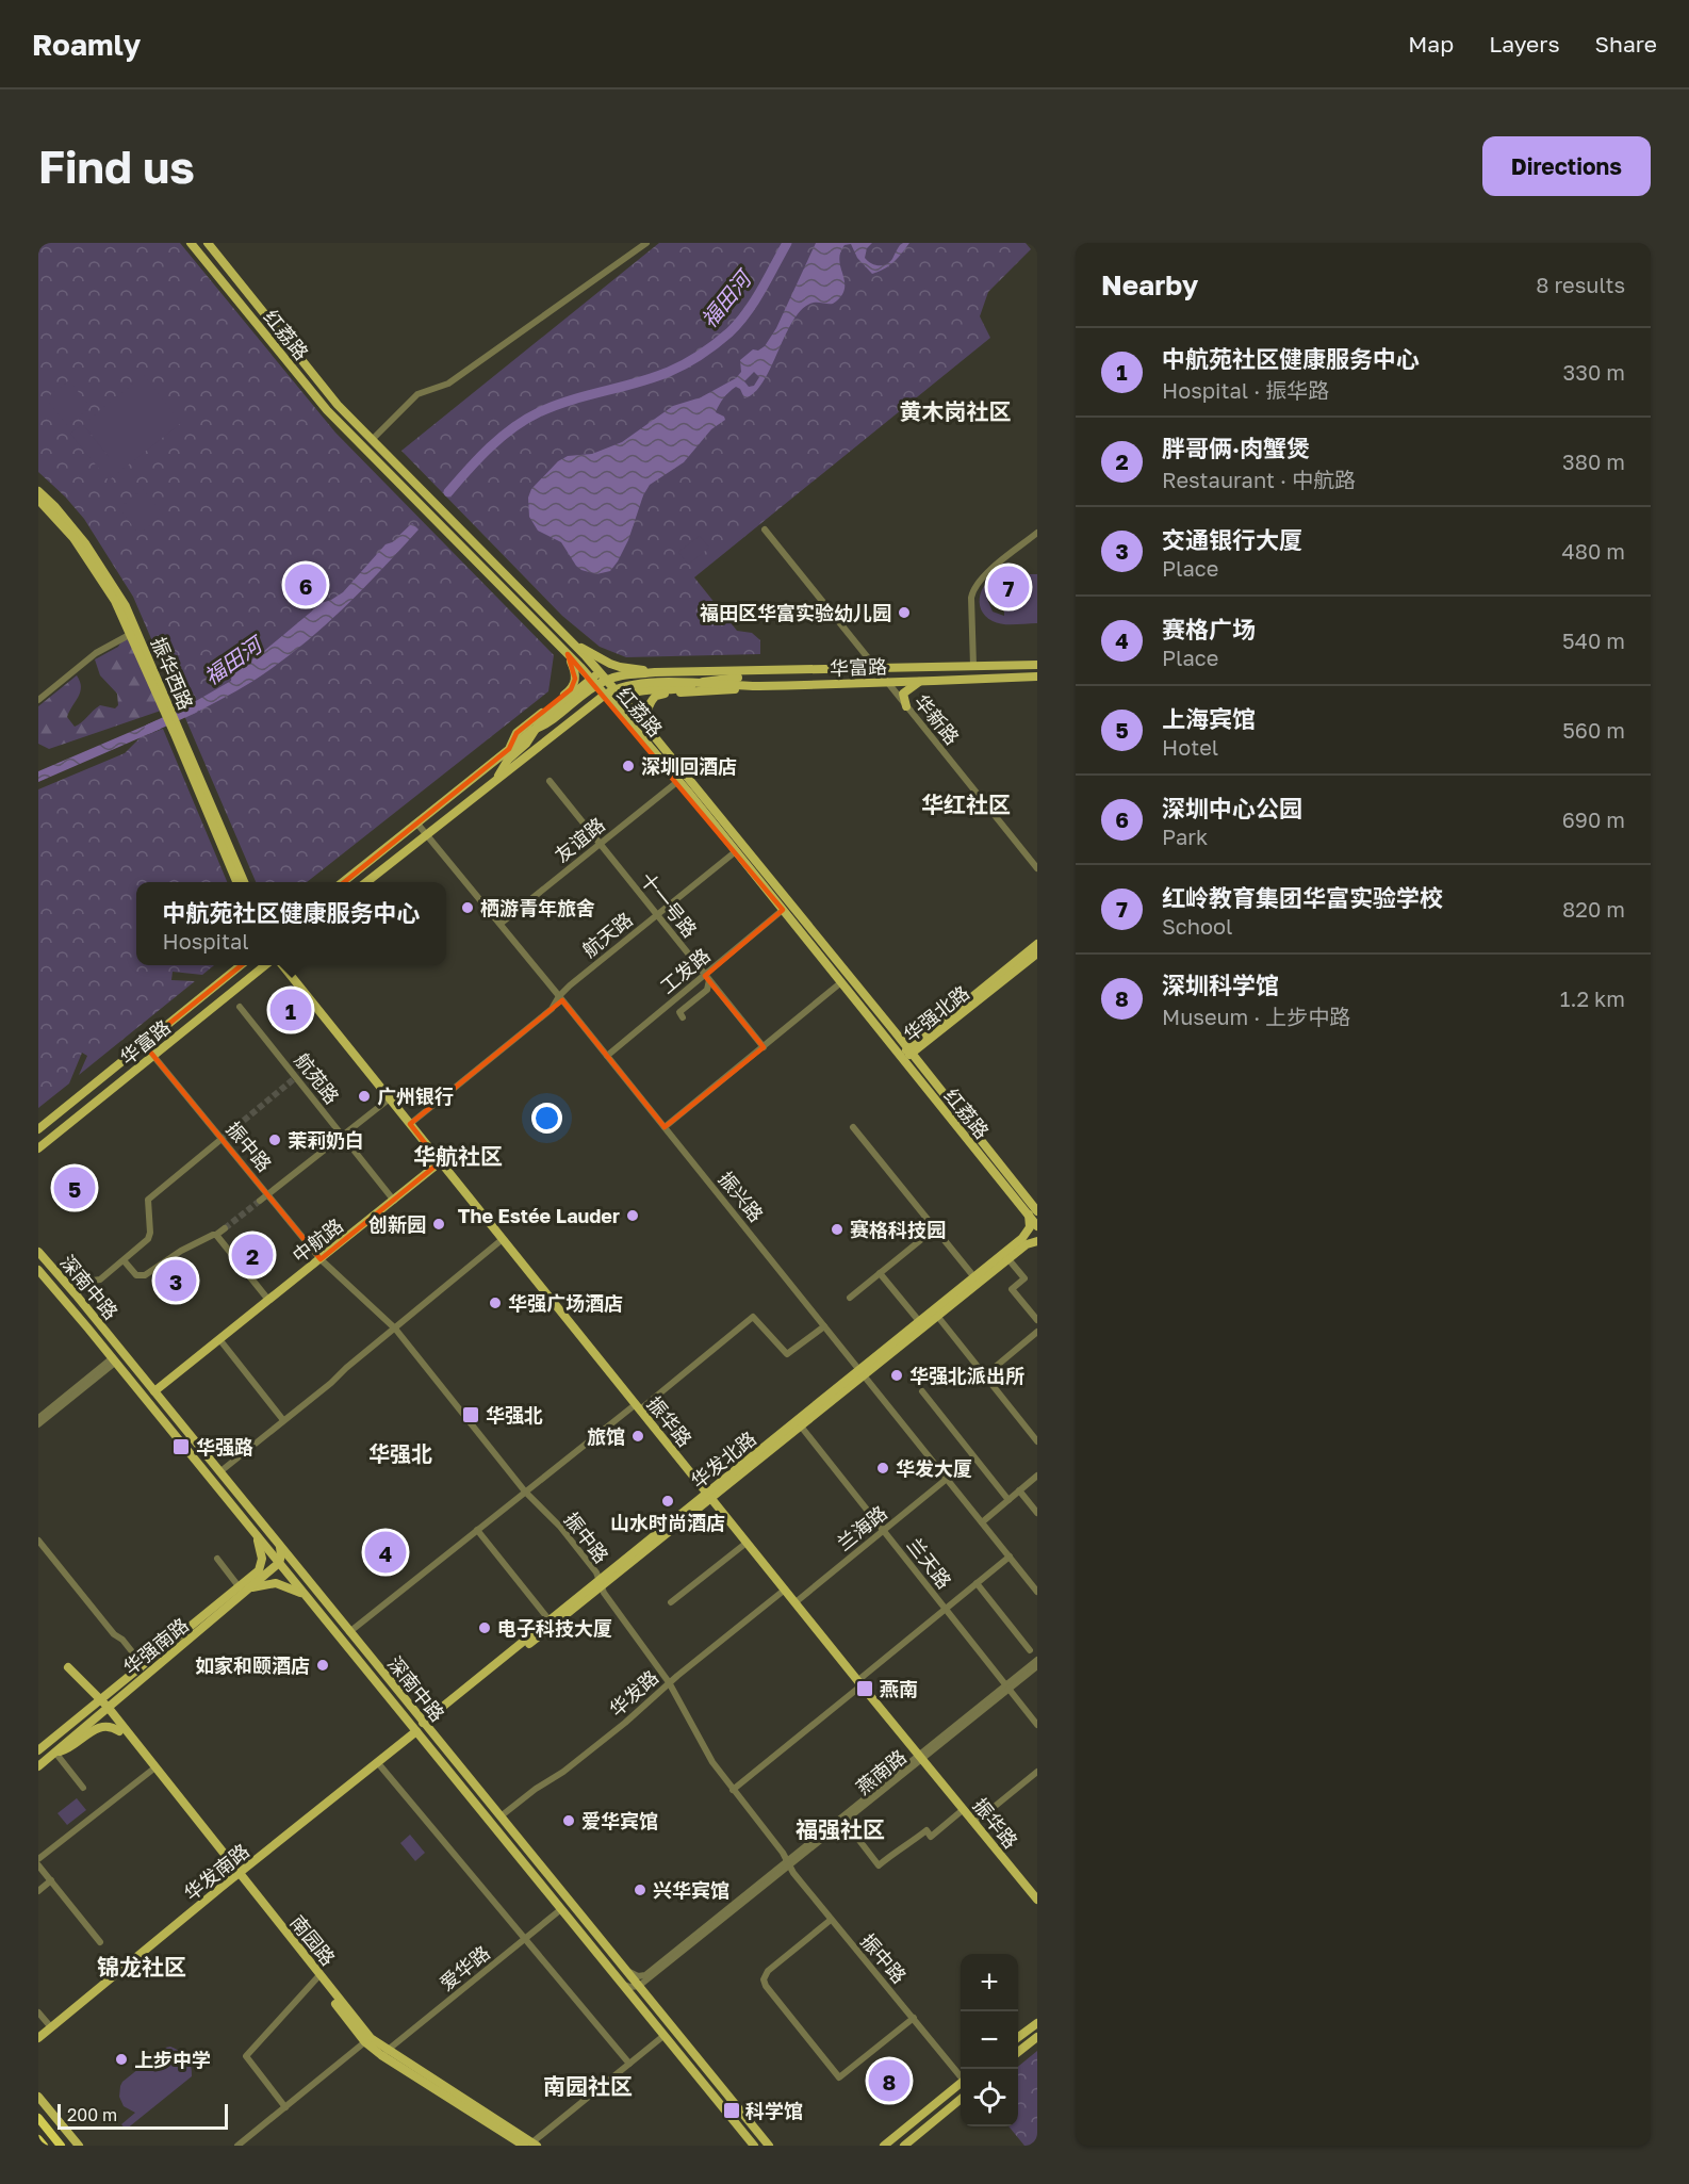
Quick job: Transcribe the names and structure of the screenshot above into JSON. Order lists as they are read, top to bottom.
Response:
{
  "streets": {
    "main road": [
      "红荔路",
      "华富路",
      "振华西路",
      "华强北路",
      "中航路",
      "深南中路",
      "振华路",
      "华发北路",
      "华强南路",
      "华发南路",
      "南园路"
    ],
    "street": [
      "华新路",
      "友谊路",
      "十一号路",
      "航天路",
      "工发路",
      "航苑路",
      "振中路",
      "振兴路",
      "兰海路",
      "兰天路",
      "华发路",
      "燕南路",
      "爱华路"
    ]
  },
  "crossings": [
    ["红荔路", "华富路"],
    ["红荔路", "友谊路"],
    ["红荔路", "航天路"],
    ["红荔路", "工发路"],
    ["红荔路", "华强北路"],
    ["红荔路", "华发北路"],
    ["华富路", "华新路"],
    ["华富路", "振中路"],
    ["华富路", "振兴路"],
    ["友谊路", "十一号路"],
    ["友谊路", "振兴路"],
    ["十一号路", "航天路"],
    ["十一号路", "工发路"],
    ["航天路", "振兴路"],
    ["工发路", "振兴路"],
    ["航苑路", "中航路"],
    ["振中路", "中航路"],
    ["振中路", "华发北路"],
    ["振中路", "华发路"],
    ["振中路", "燕南路"],
    ["振兴路", "华发北路"],
    ["振兴路", "兰海路"],
    ["中航路", "深南中路"],
    ["中航路", "振华路"],
    ["深南中路", "华发北路"],
    ["深南中路", "华强南路"],
    ["深南中路", "华发路"],
    ["深南中路", "燕南路"],
    ["深南中路", "华发南路"],
    ["深南中路", "爱华路"],
    ["振华路", "华发北路"],
    ["振华路", "兰海路"],
    ["振华路", "华发路"],
    ["振华路", "燕南路"],
    ["华发北路", "兰天路"],
    ["兰海路", "兰天路"],
    ["兰天路", "燕南路"],
    ["华强南路", "南园路"],
    ["华发南路", "南园路"],
    ["南园路", "爱华路"]
  ],
  "districts": [
    "黄木岗社区",
    "华红社区",
    "华航社区",
    "华强北",
    "福强社区",
    "锦龙社区",
    "南园社区"
  ],
  "water": ["福田河"],
  "places": {
    "other": [
      "福田区华富实验幼儿园",
      "深圳回酒店",
      "栖游青年旅舍",
      "广州银行",
      "茉莉奶白",
      "The Estée Lauder",
      "创新园",
      "赛格科技园",
      "华强广场酒店",
      "华强北派出所",
      "旅馆",
      "华发大厦",
      "山水时尚酒店",
      "电子科技大厦",
      "如家和颐酒店",
      "爱华宾馆",
      "兴华宾馆",
      "上步中学"
    ],
    "transit": [
      "华强北",
      "华强路",
      "燕南",
      "科学馆"
    ]
  },
  "scale_bar": "200 m",
  "page": {
    "header": "Roamly",
    "nav": ["Map", "Layers", "Share"],
    "buttons": "Directions",
    "title": "Find us",
    "heading": ["Nearby", "8 results"],
    "list": [
      {
        "mark": "1",
        "name": "中航苑社区健康服务中心",
        "note": "Hospital · 振华路",
        "value": "330 m"
      },
      {
        "mark": "2",
        "name": "胖哥俩·肉蟹煲",
        "note": "Restaurant · 中航路",
        "value": "380 m"
      },
      {
        "mark": "3",
        "name": "交通银行大厦",
        "note": "Place",
        "value": "480 m"
      },
      {
        "mark": "4",
        "name": "赛格广场",
        "note": "Place",
        "value": "540 m"
      },
      {
        "mark": "5",
        "name": "上海宾馆",
        "note": "Hotel",
        "value": "560 m"
      },
      {
        "mark": "6",
        "name": "深圳中心公园",
        "note": "Park",
        "value": "690 m"
      },
      {
        "mark": "7",
        "name": "红岭教育集团华富实验学校",
        "note": "School",
        "value": "820 m"
      },
      {
        "mark": "8",
        "name": "深圳科学馆",
        "note": "Museum · 上步中路",
        "value": "1.2 km"
      }
    ],
    "pins": [
      "6",
      "7",
      "1",
      "5",
      "2",
      "3",
      "4",
      "8"
    ],
    "popup": ["中航苑社区健康服务中心", "Hospital"],
    "map_buttons": ["+", "−"],
    "scale": "200 m"
  }
}
